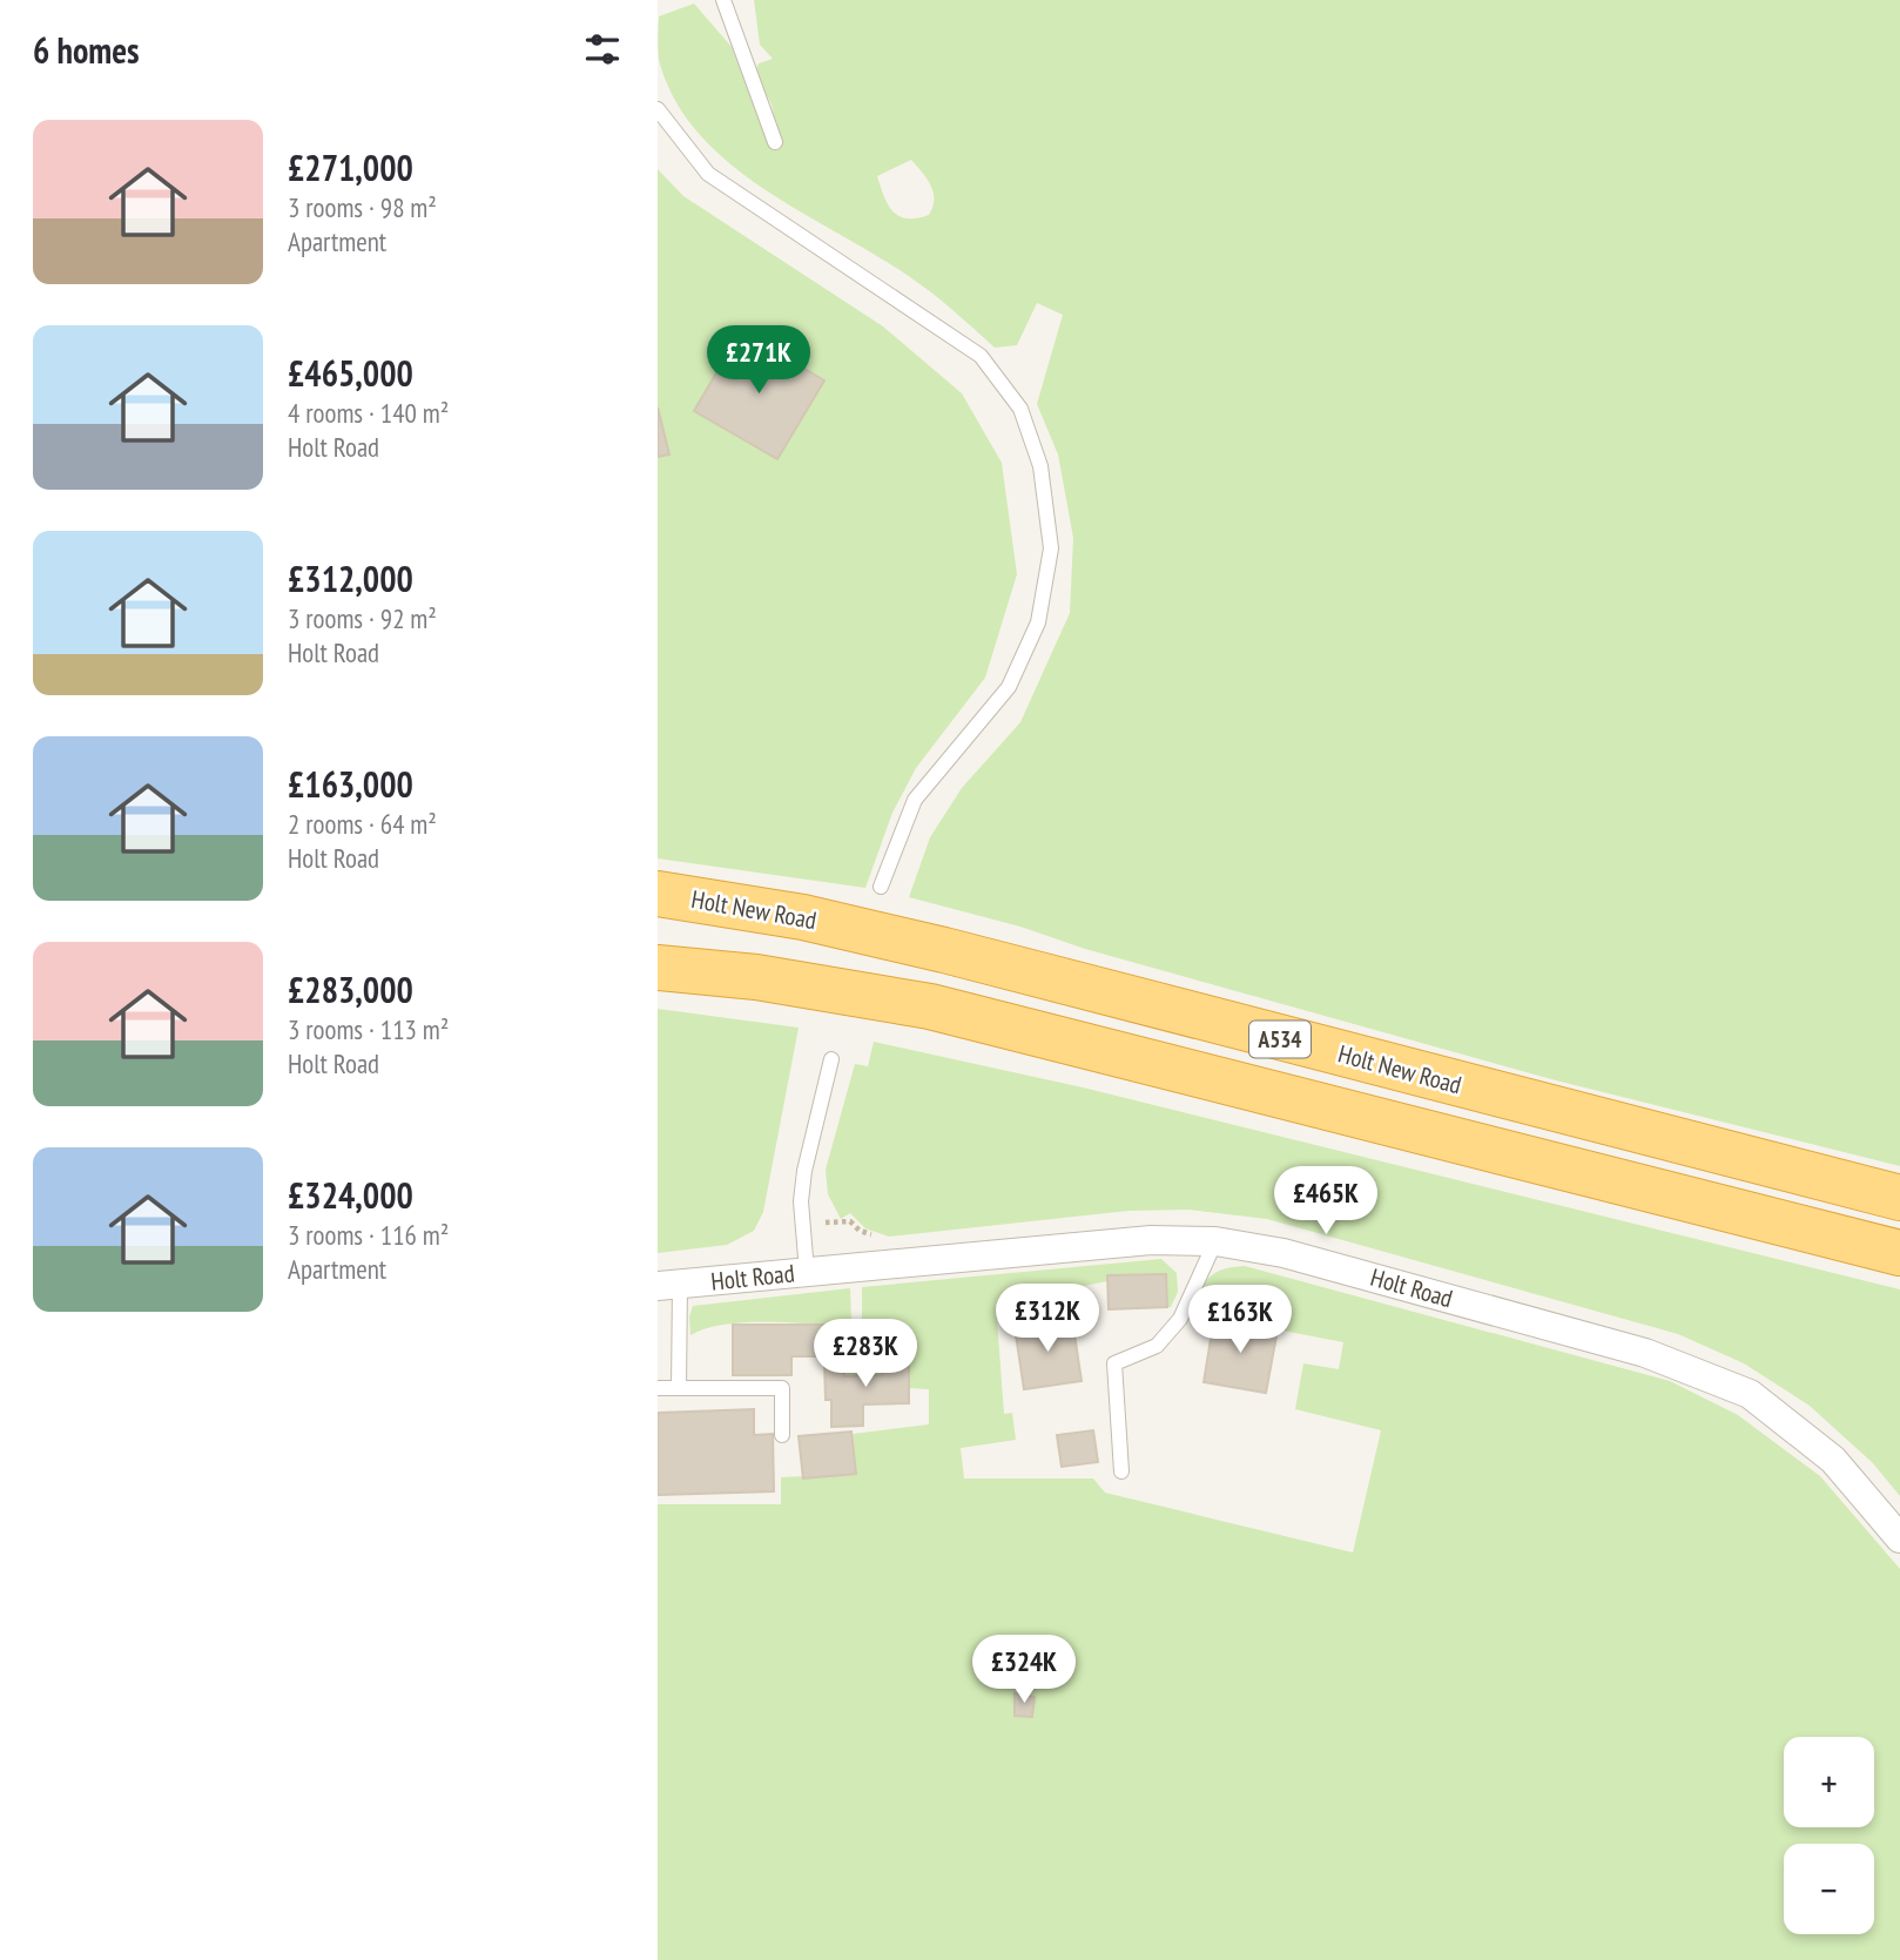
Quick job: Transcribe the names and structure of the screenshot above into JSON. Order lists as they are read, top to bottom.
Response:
{
  "streets": {
    "highway": ["Holt New Road", "A534"],
    "street": ["Holt Road"]
  },
  "page": {
    "heading": "6 homes",
    "list": [
      {
        "name": "£271,000",
        "note": "3 rooms · 98 m² · Apartment"
      },
      {
        "name": "£465,000",
        "note": "4 rooms · 140 m² · Holt Road"
      },
      {
        "name": "£312,000",
        "note": "3 rooms · 92 m² · Holt Road"
      },
      {
        "name": "£163,000",
        "note": "2 rooms · 64 m² · Holt Road"
      },
      {
        "name": "£283,000",
        "note": "3 rooms · 113 m² · Holt Road"
      },
      {
        "name": "£324,000",
        "note": "3 rooms · 116 m² · Apartment"
      }
    ],
    "price": [
      "£271K",
      "£465K",
      "£312K",
      "£163K",
      "£283K",
      "£324K"
    ],
    "map_buttons": ["+", "−"]
  }
}
